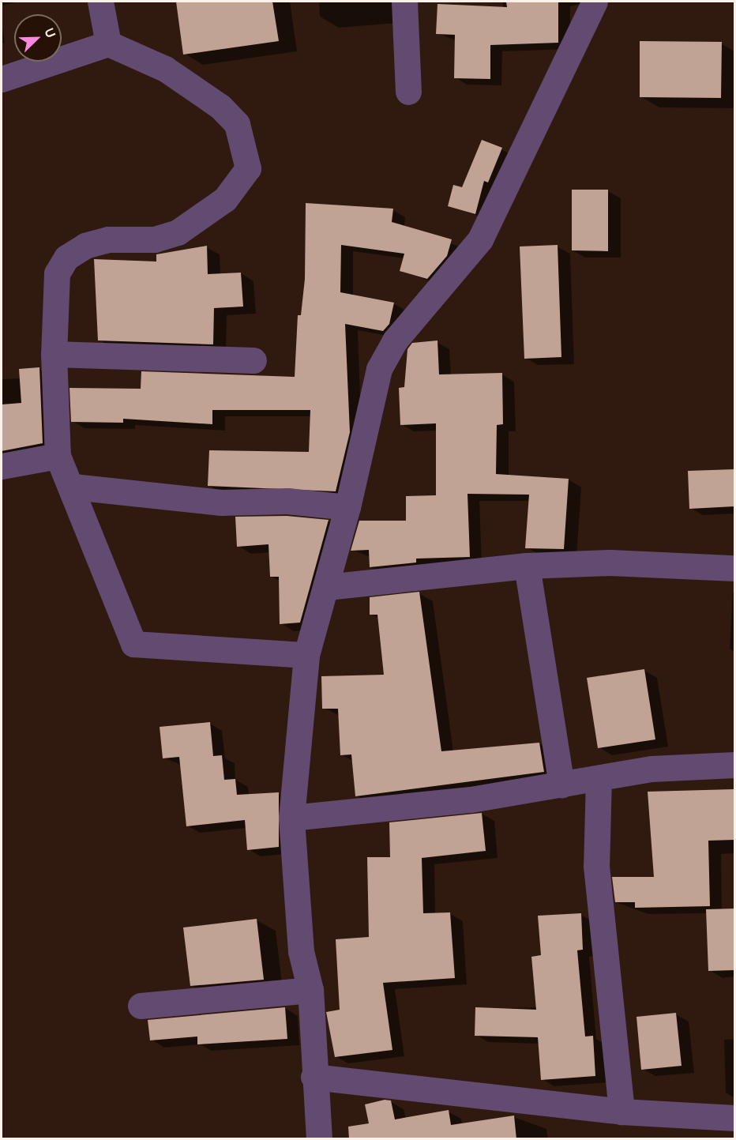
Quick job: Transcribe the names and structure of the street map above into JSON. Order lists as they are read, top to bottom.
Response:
{
  "north": "top right"
}
